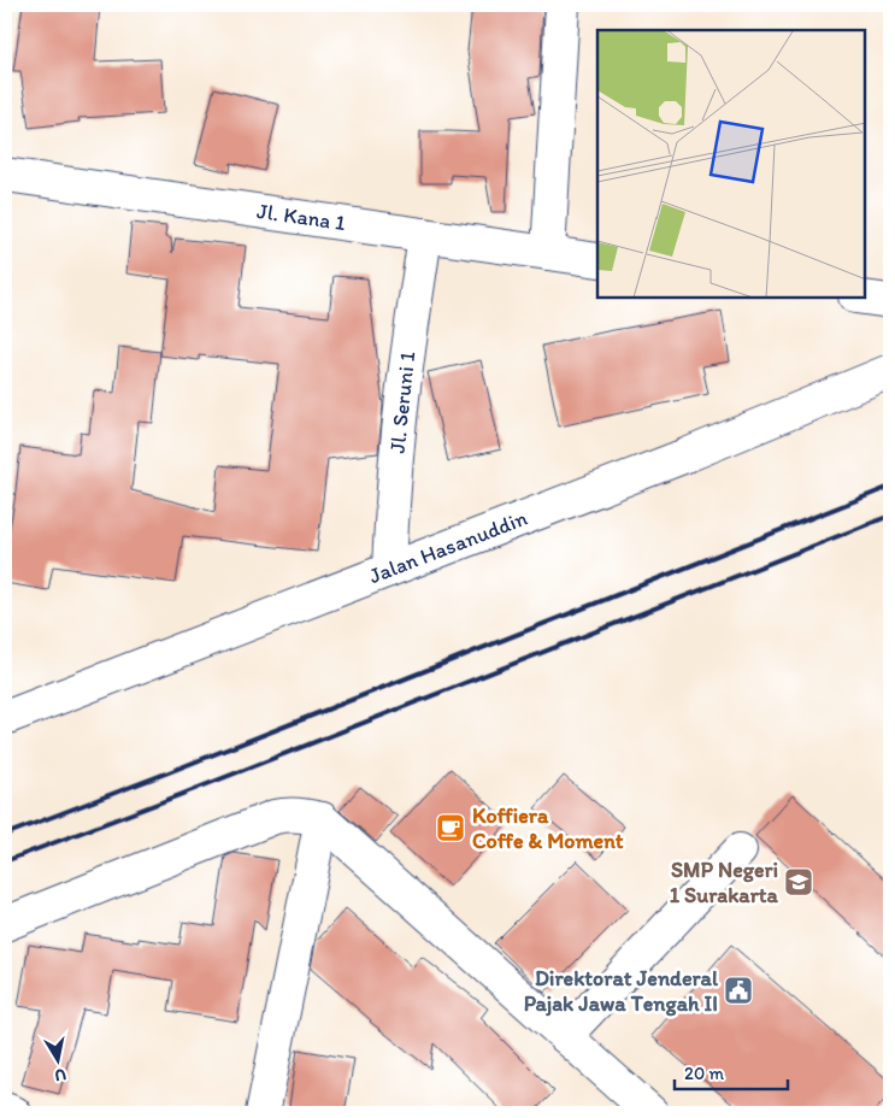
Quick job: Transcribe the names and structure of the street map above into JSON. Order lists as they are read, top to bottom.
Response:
{
  "streets": {
    "street": ["Jl. Kana 1", "Jl. Seruni 1", "Jalan Hasanuddin"]
  },
  "crossings": [
    ["Jl. Kana 1", "Jl. Seruni 1"],
    ["Jl. Seruni 1", "Jalan Hasanuddin"]
  ],
  "places": {
    "cafe": ["Koffiera Coffe & Moment"],
    "school or university": ["SMP Negeri 1 Surakarta"],
    "public building": ["Direktorat Jenderal Pajak Jawa Tengah II"]
  },
  "scale_bar": "20 m",
  "north": "bottom"
}
